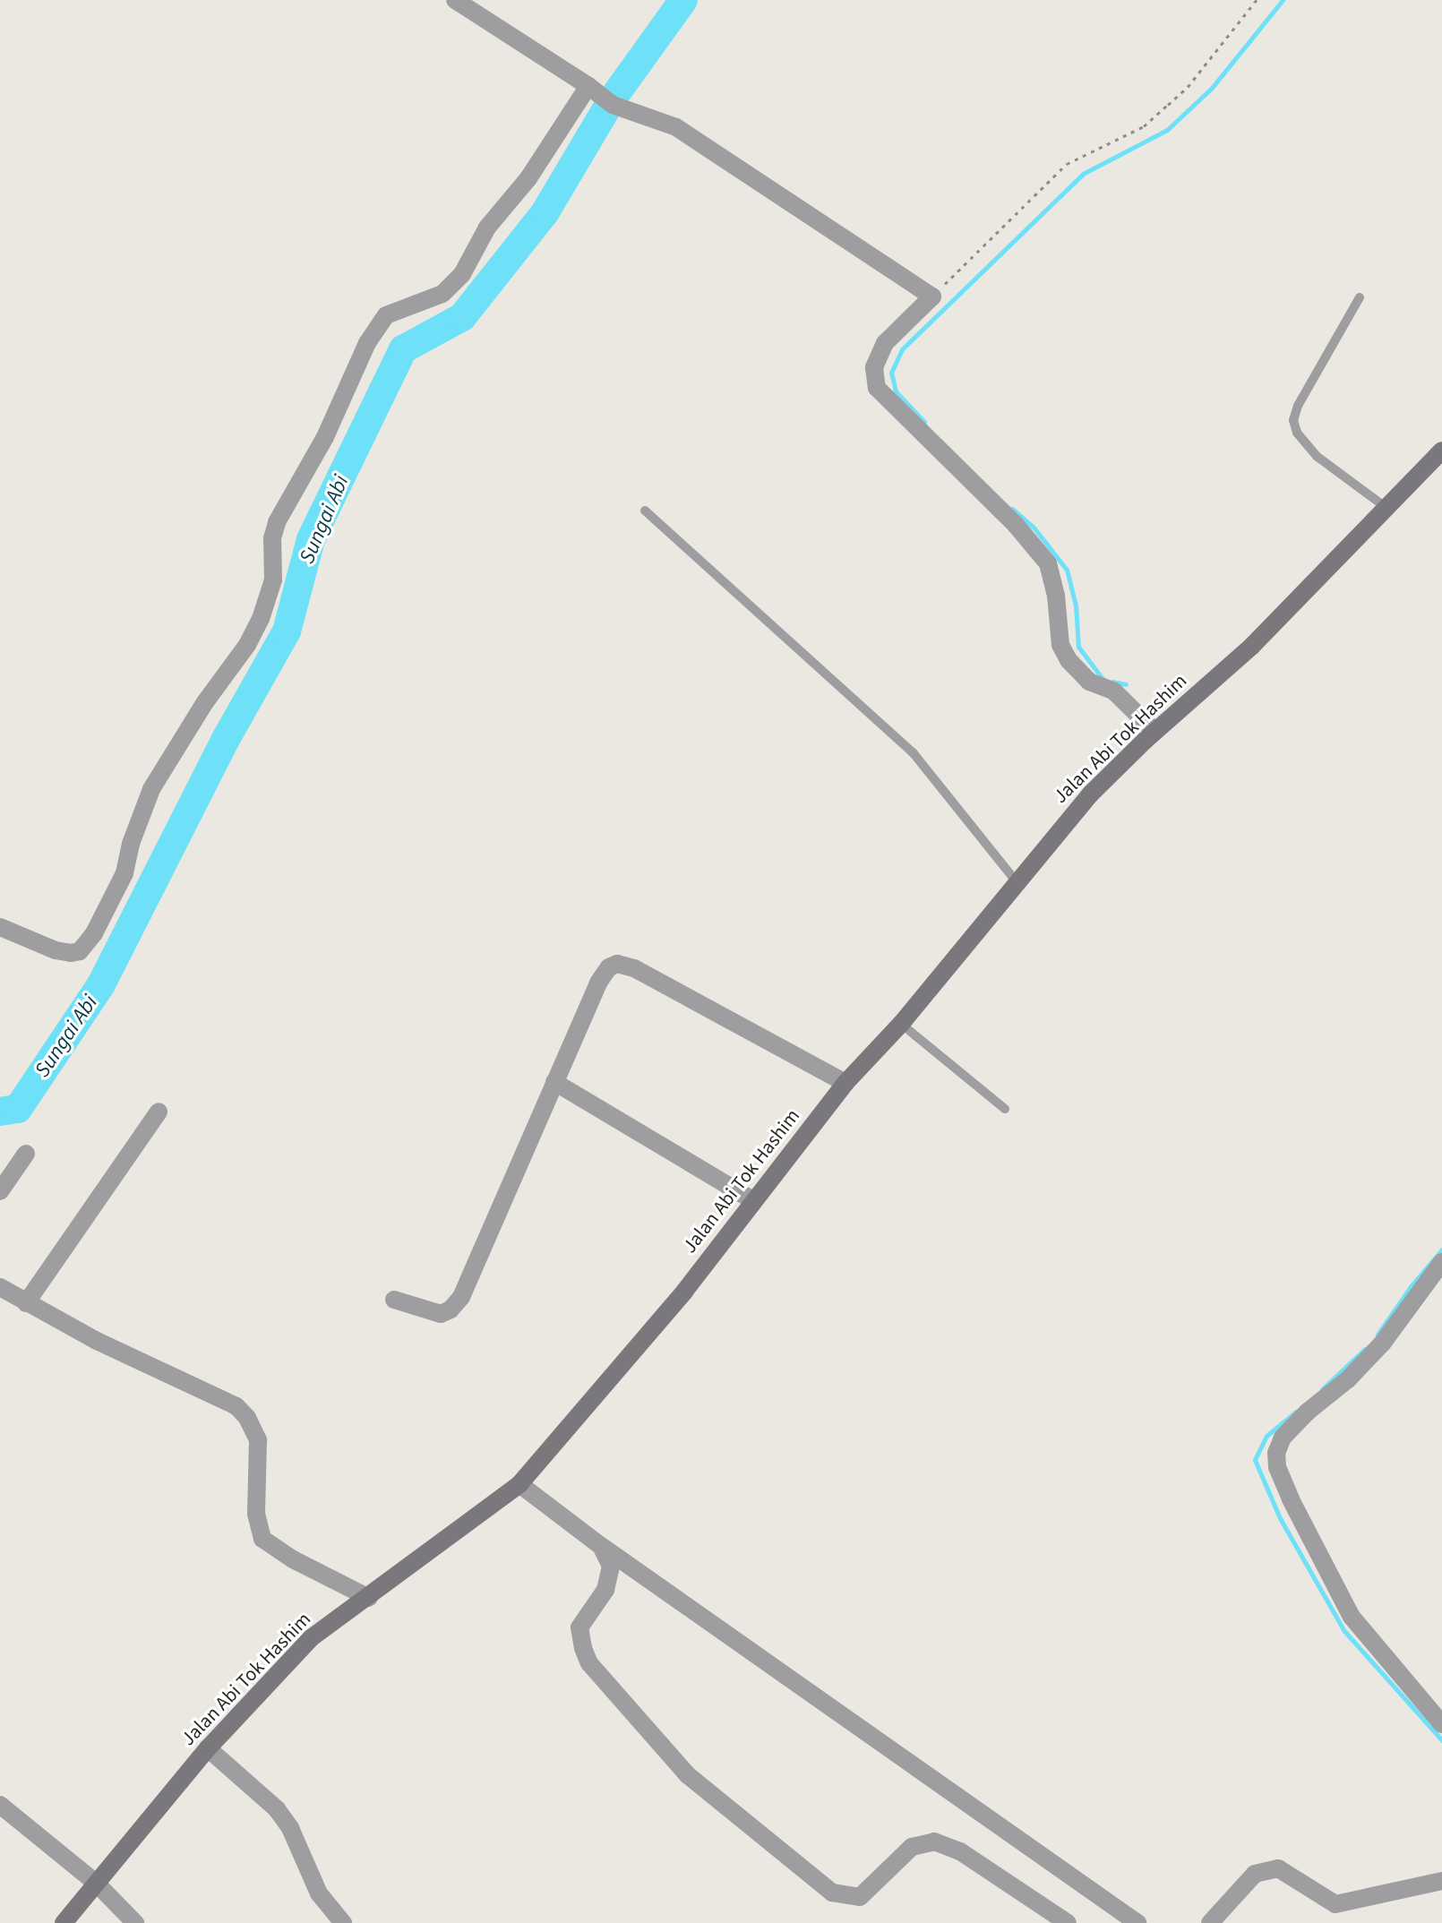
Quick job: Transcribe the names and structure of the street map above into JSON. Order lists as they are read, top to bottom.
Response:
{
  "streets": {
    "main road": ["Jalan Abi Tok Hashim"]
  },
  "water": ["Sungai Abi"]
}
